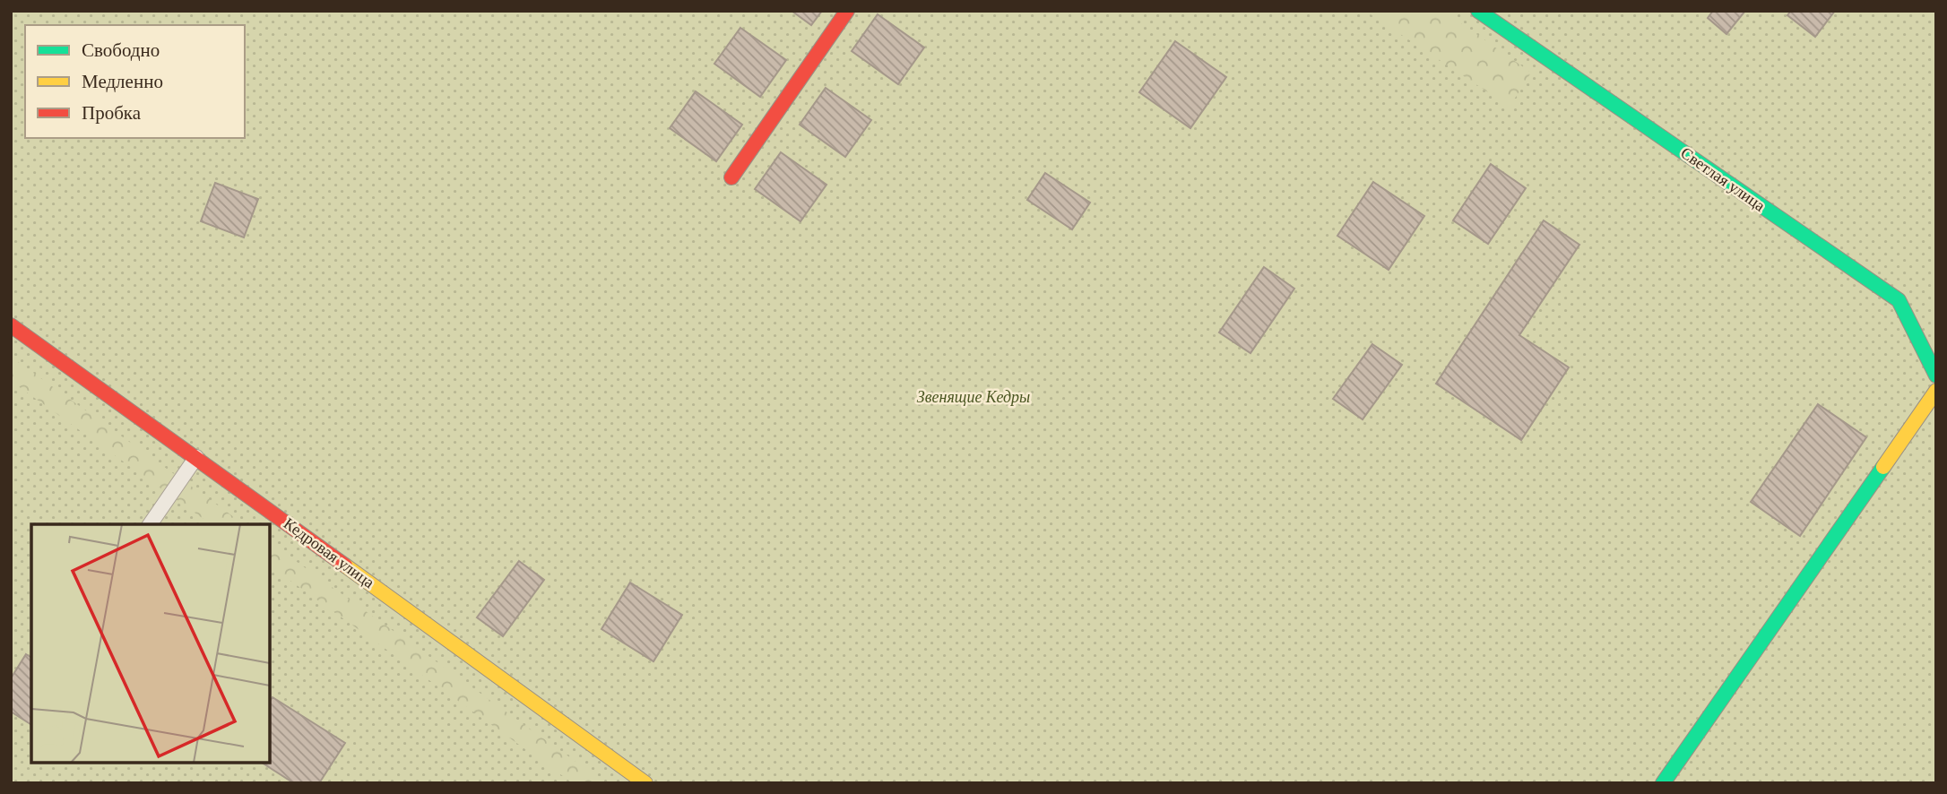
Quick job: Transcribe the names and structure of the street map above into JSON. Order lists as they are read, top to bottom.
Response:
{
  "streets": {
    "street": ["Светлая улица", "Кедровая улица"]
  },
  "parks": ["Звенящие Кедры"],
  "legend": ["Свободно", "Медленно", "Пробка"]
}
